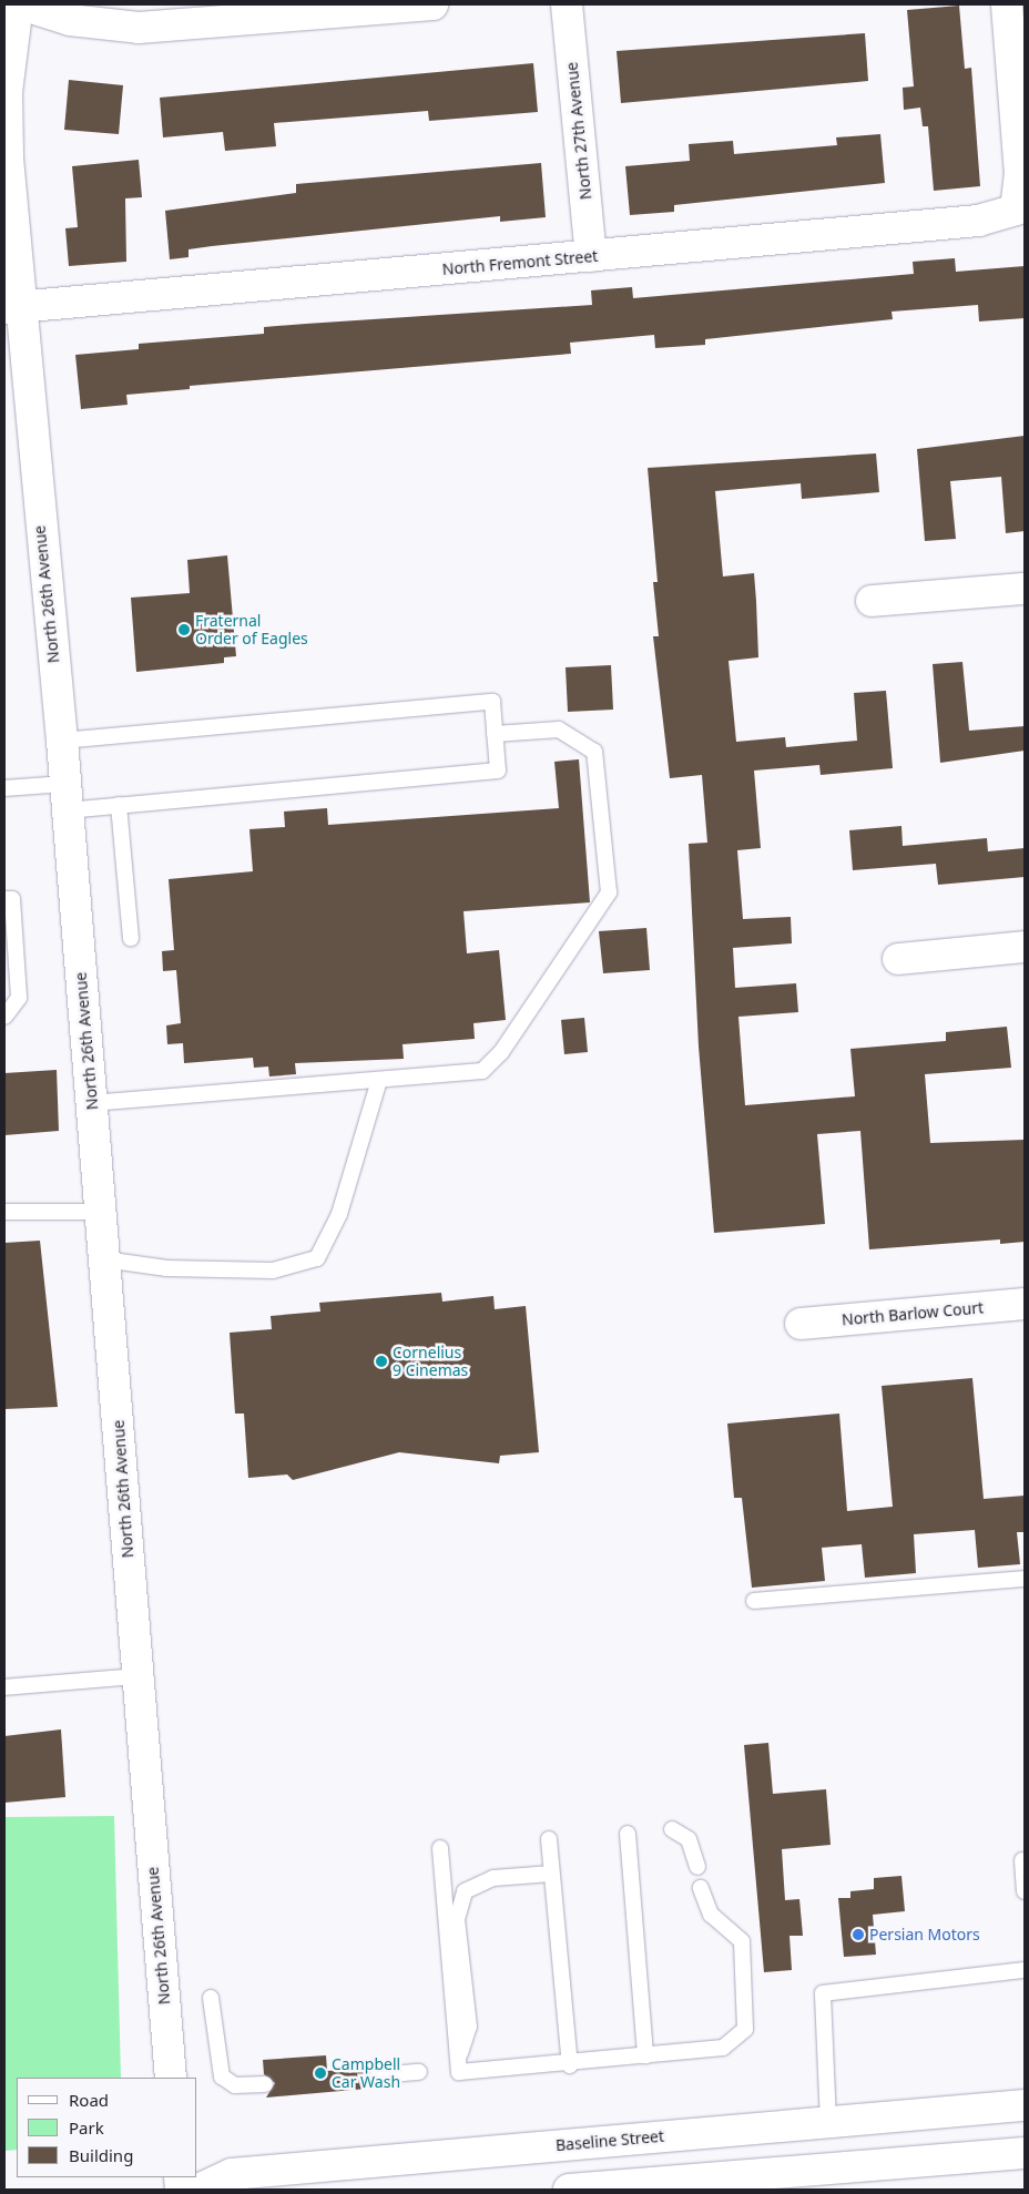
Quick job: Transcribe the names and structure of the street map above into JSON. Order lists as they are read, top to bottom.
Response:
{
  "streets": {
    "main road": [
      "North 27th Avenue",
      "North Fremont Street",
      "North 26th Avenue",
      "North Barlow Court",
      "Baseline Street"
    ]
  },
  "crossings": [
    ["North 27th Avenue", "North Fremont Street"],
    ["North Fremont Street", "North 26th Avenue"]
  ],
  "places": [
    "Fraternal Order of Eagles",
    "Cornelius 9 Cinemas",
    "Persian Motors",
    "Campbell Car Wash"
  ],
  "legend": ["Road", "Park", "Building"]
}
